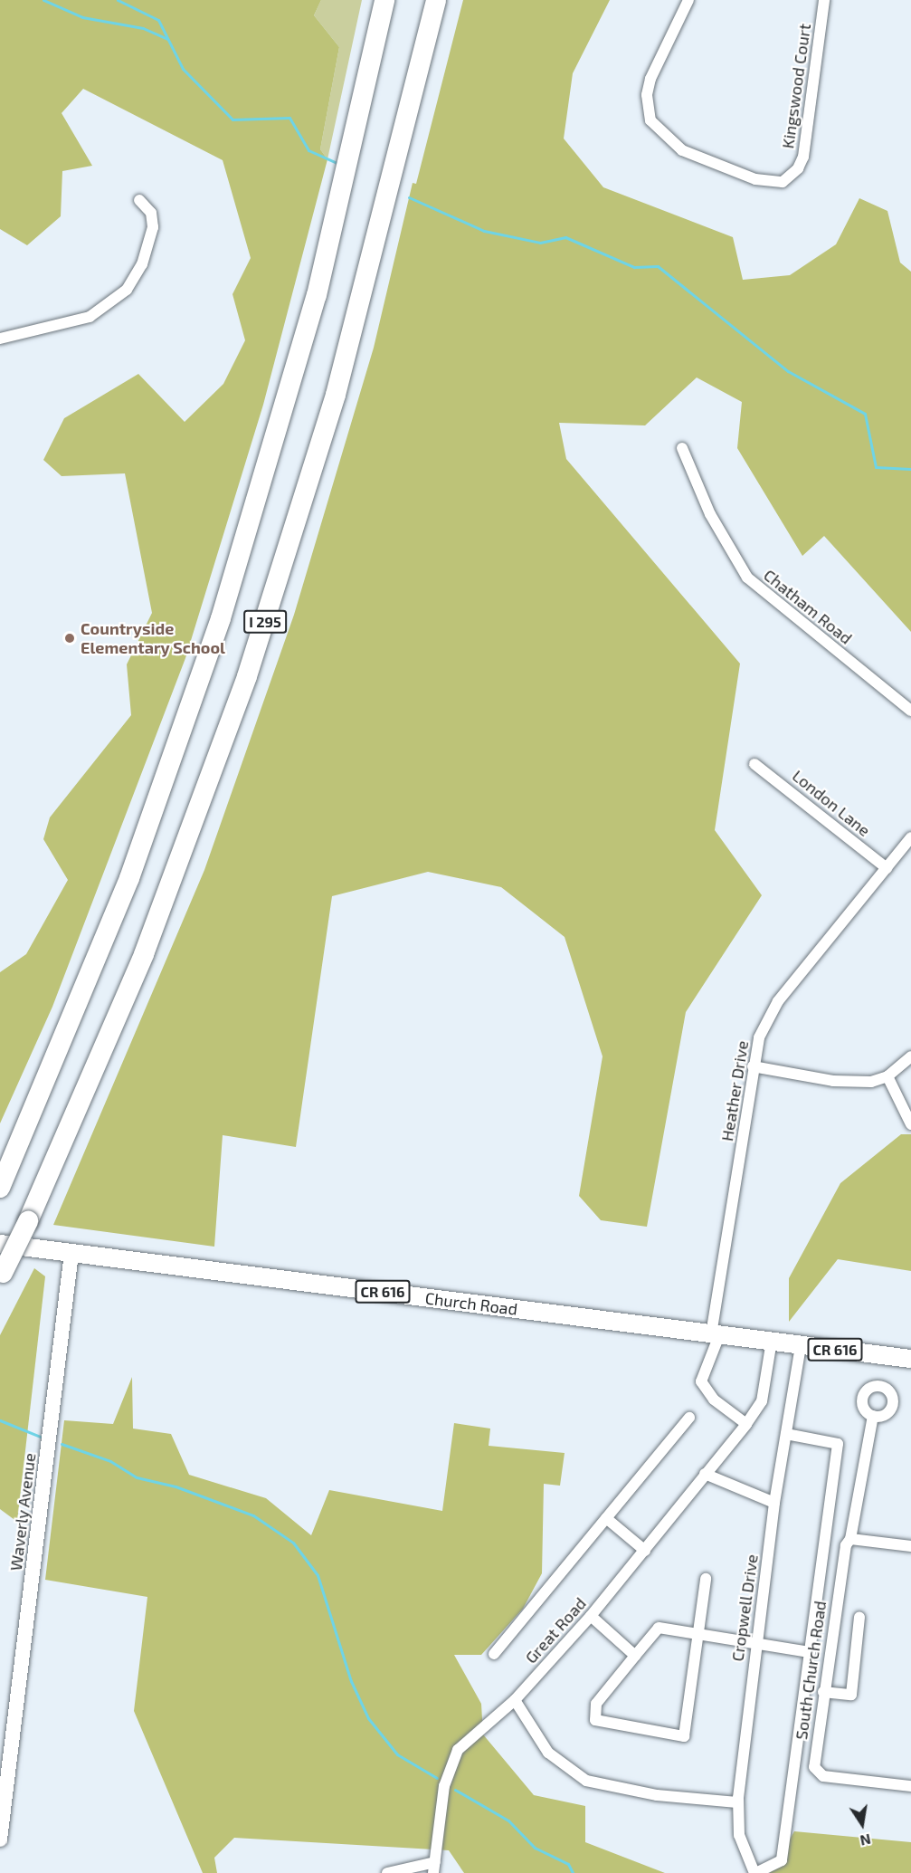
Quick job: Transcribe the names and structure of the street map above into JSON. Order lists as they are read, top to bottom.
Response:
{
  "streets": {
    "highway": ["I 295"],
    "main road": ["CR 616", "Church Road"],
    "street": [
      "Kingswood Court",
      "Chatham Road",
      "London Lane",
      "Heather Drive",
      "Waverly Avenue",
      "Cropwell Drive",
      "Great Road",
      "South Church Road"
    ]
  },
  "crossings": [
    ["London Lane", "Heather Drive"],
    ["Heather Drive", "Church Road"],
    ["Church Road", "Waverly Avenue"],
    ["Church Road", "Cropwell Drive"],
    ["Church Road", "Great Road"]
  ],
  "places": ["Countryside Elementary School"],
  "north": "bottom"
}
